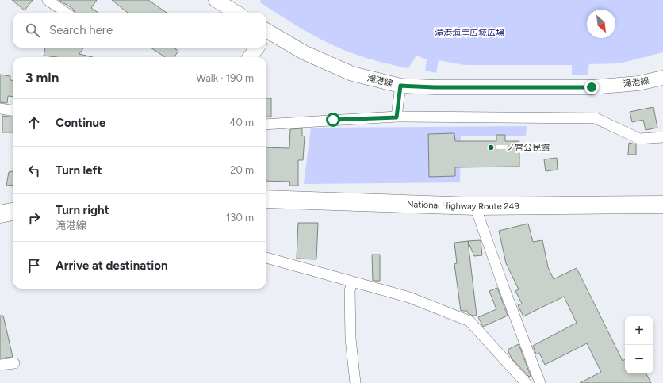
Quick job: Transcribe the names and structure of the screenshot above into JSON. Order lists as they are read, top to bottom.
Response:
{
  "streets": {
    "highway": ["National Highway Route 249"],
    "main road": ["滝港線"]
  },
  "parks": ["滝港海岸広域広場"],
  "places": ["一ノ宮公民館"],
  "north": "bottom right",
  "page": {
    "search": "Search here",
    "heading": ["3 min", "Walk · 190 m"],
    "list": [
      ["Continue", "40 m"],
      ["Turn left", "20 m"],
      ["Turn right", "滝港線", "130 m"],
      "Arrive at destination"
    ],
    "map_buttons": ["+", "−"]
  }
}
